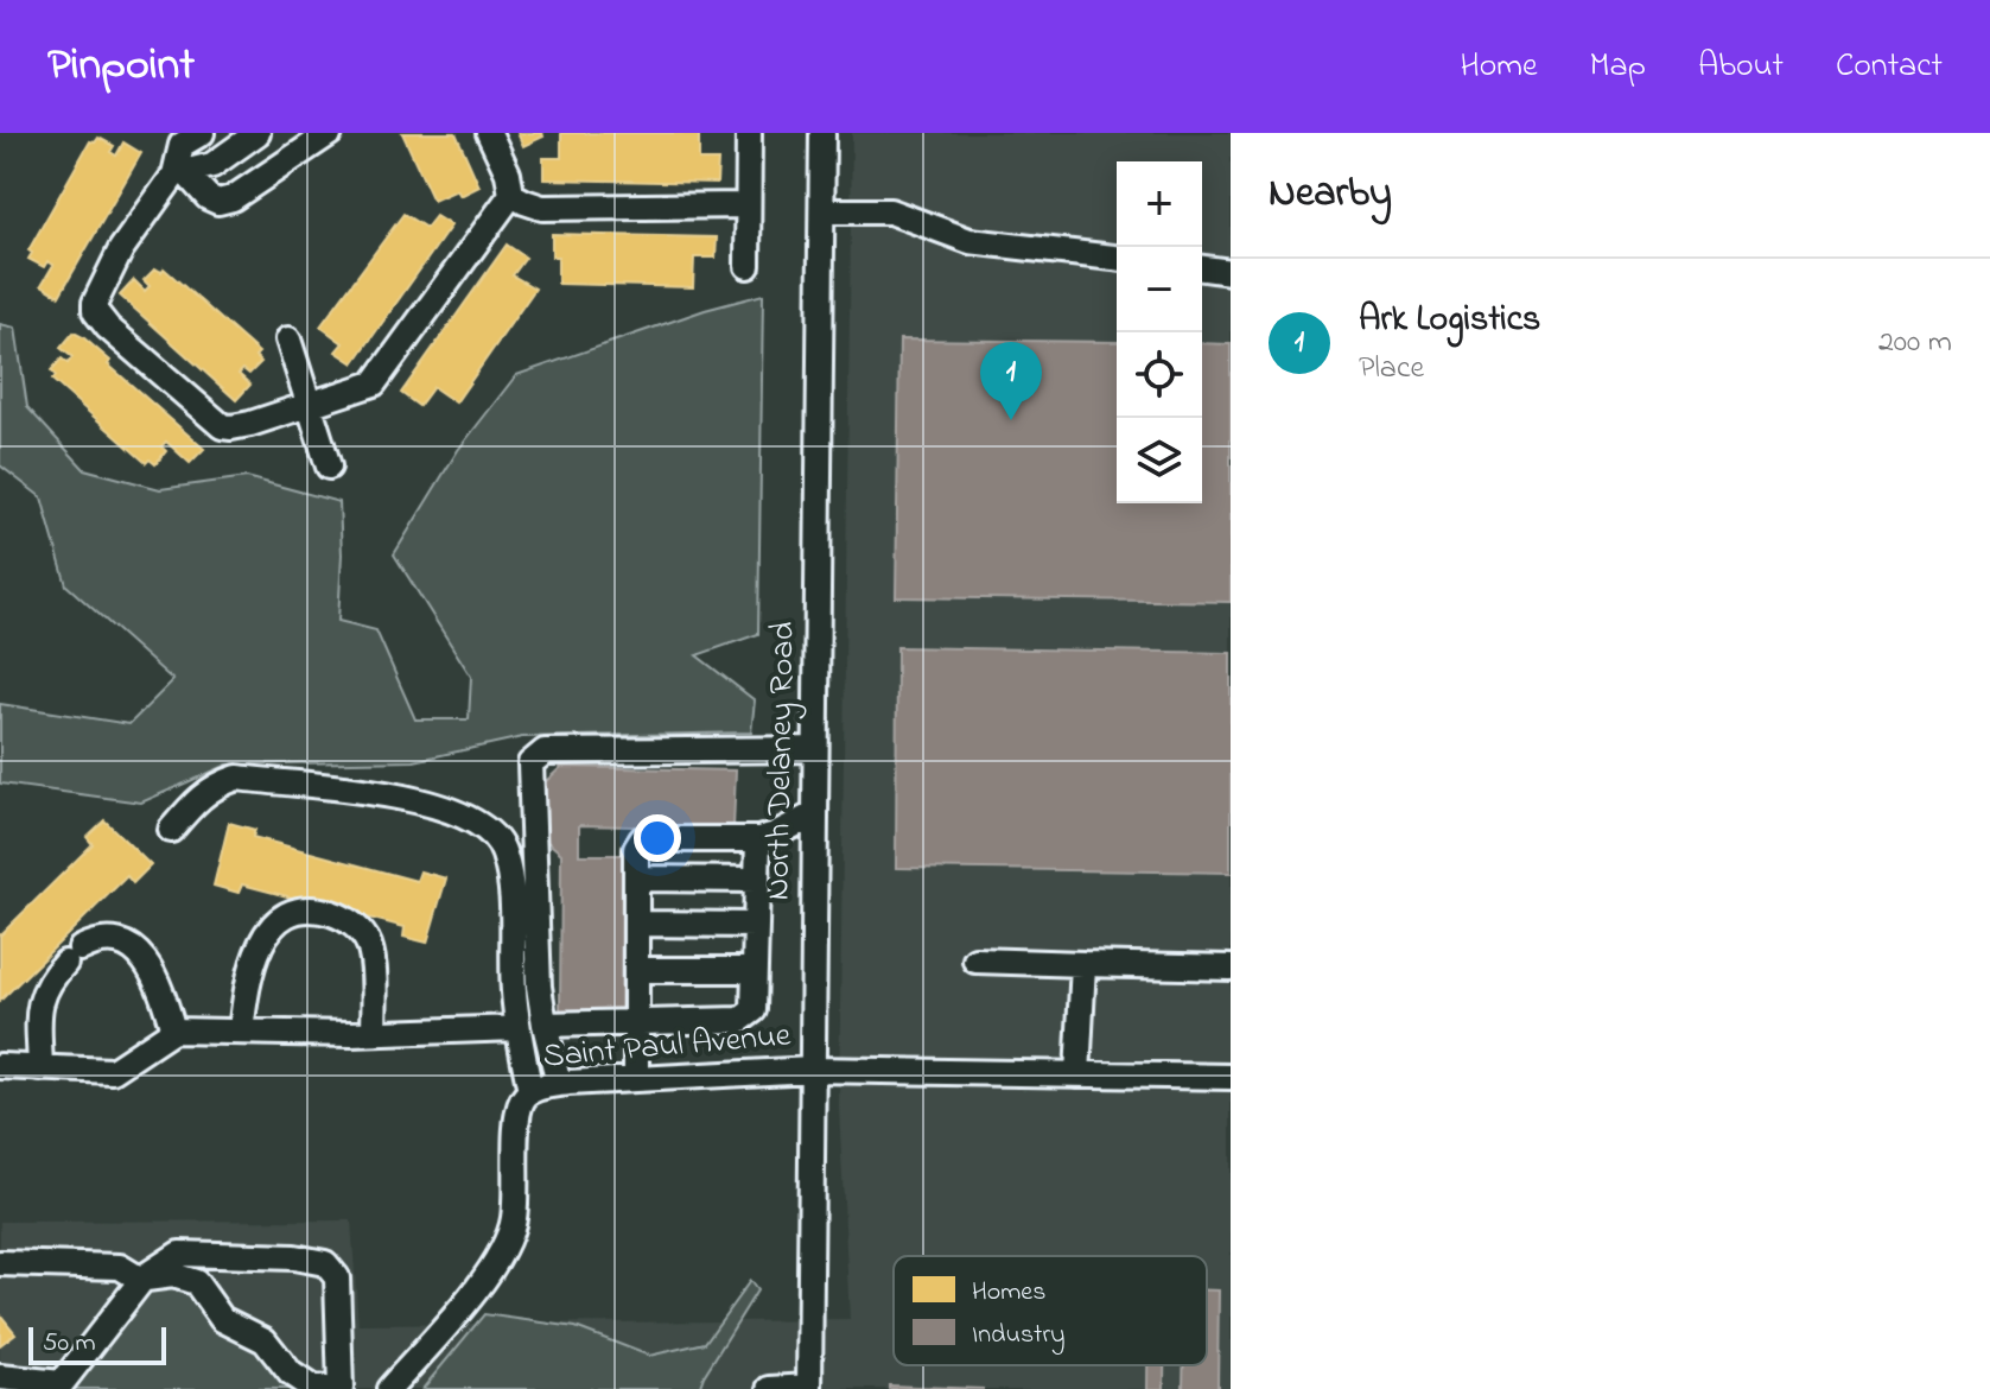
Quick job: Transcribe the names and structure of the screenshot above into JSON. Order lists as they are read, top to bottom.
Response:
{
  "streets": {
    "street": ["North Delaney Road", "Saint Paul Avenue"]
  },
  "crossings": [
    ["North Delaney Road", "Saint Paul Avenue"]
  ],
  "legend": ["Homes", "Industry"],
  "scale_bar": "50 m",
  "page": {
    "header": "Pinpoint",
    "nav": [
      "Home",
      "Map",
      "About",
      "Contact"
    ],
    "heading": "Nearby",
    "map_buttons": ["+", "−"],
    "list": [
      {
        "mark": "1",
        "name": "Ark Logistics",
        "note": "Place",
        "value": "200 m"
      }
    ],
    "pins": "1",
    "scale": "50 m"
  }
}
